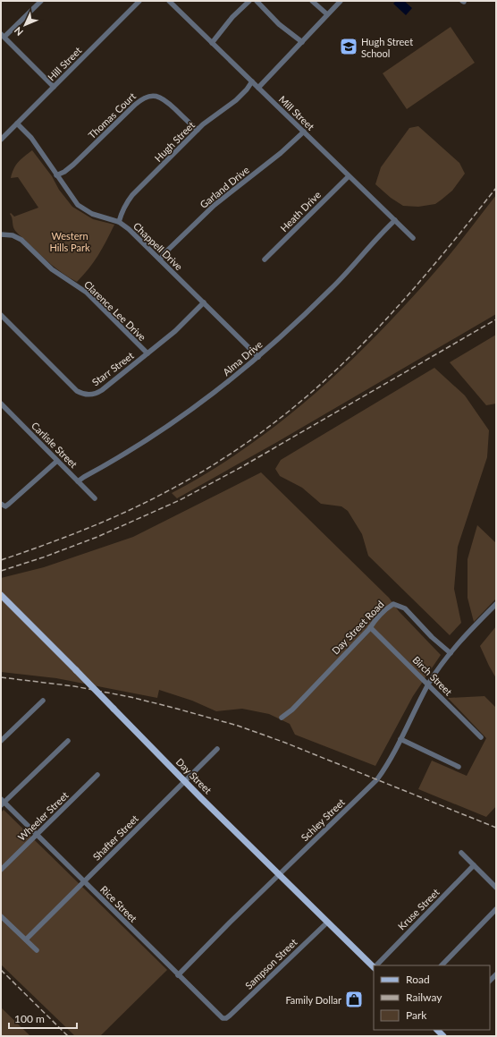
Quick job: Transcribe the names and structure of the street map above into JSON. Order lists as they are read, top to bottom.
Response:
{
  "streets": {
    "main road": ["Day Street"],
    "street": [
      "Hill Street",
      "Mill Street",
      "Thomas Court",
      "Hugh Street",
      "Garland Drive",
      "Heath Drive",
      "Chappell Drive",
      "Clarence Lee Drive",
      "Alma Drive",
      "Starr Street",
      "Carlisle Street",
      "Day Street Road",
      "Birch Street",
      "Wheeler Street",
      "Schley Street",
      "Shafter Street",
      "Rice Street",
      "Kruse Street",
      "Sampson Street"
    ]
  },
  "crossings": [
    ["Hill Street", "Chappell Drive"],
    ["Mill Street", "Hugh Street"],
    ["Mill Street", "Garland Drive"],
    ["Mill Street", "Heath Drive"],
    ["Mill Street", "Alma Drive"],
    ["Thomas Court", "Hugh Street"],
    ["Thomas Court", "Chappell Drive"],
    ["Hugh Street", "Chappell Drive"],
    ["Garland Drive", "Chappell Drive"],
    ["Chappell Drive", "Alma Drive"],
    ["Chappell Drive", "Starr Street"],
    ["Clarence Lee Drive", "Starr Street"],
    ["Alma Drive", "Carlisle Street"],
    ["Day Street Road", "Birch Street"],
    ["Day Street Road", "Schley Street"],
    ["Birch Street", "Schley Street"],
    ["Day Street", "Schley Street"],
    ["Day Street", "Shafter Street"],
    ["Day Street", "Sampson Street"],
    ["Wheeler Street", "Rice Street"],
    ["Schley Street", "Rice Street"],
    ["Shafter Street", "Rice Street"],
    ["Rice Street", "Sampson Street"]
  ],
  "parks": ["Western Hills Park"],
  "places": {
    "school or university": ["Hugh Street School"],
    "shop": ["Family Dollar"]
  },
  "legend": ["Road", "Railway", "Park"],
  "scale_bar": "100 m",
  "north": "bottom left"
}
